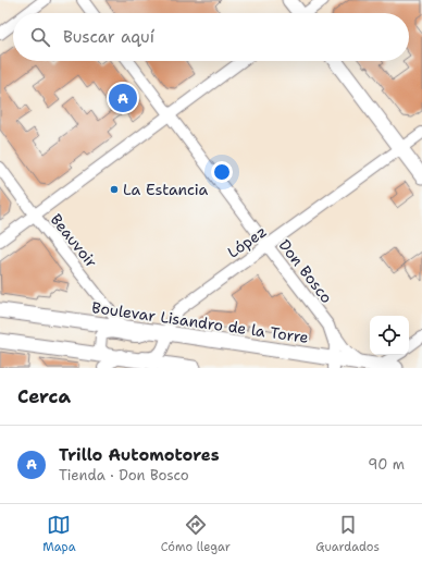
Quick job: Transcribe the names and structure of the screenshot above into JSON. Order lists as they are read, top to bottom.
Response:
{
  "streets": {
    "street": [
      "Beauvoir",
      "López",
      "Don Bosco",
      "Boulevar Lisandro de la Torre"
    ]
  },
  "crossings": [
    ["Beauvoir", "Boulevar Lisandro de la Torre"],
    ["López", "Don Bosco"],
    ["López", "Boulevar Lisandro de la Torre"],
    ["Don Bosco", "Boulevar Lisandro de la Torre"]
  ],
  "places": ["La Estancia"],
  "page": {
    "search": "Buscar aquí",
    "pins": "A",
    "heading": "Cerca",
    "list": [
      {
        "mark": "A",
        "name": "Trillo Automotores",
        "note": "Tienda · Don Bosco",
        "value": "90 m"
      }
    ],
    "nav": ["Mapa", "Cómo llegar", "Guardados"]
  }
}
